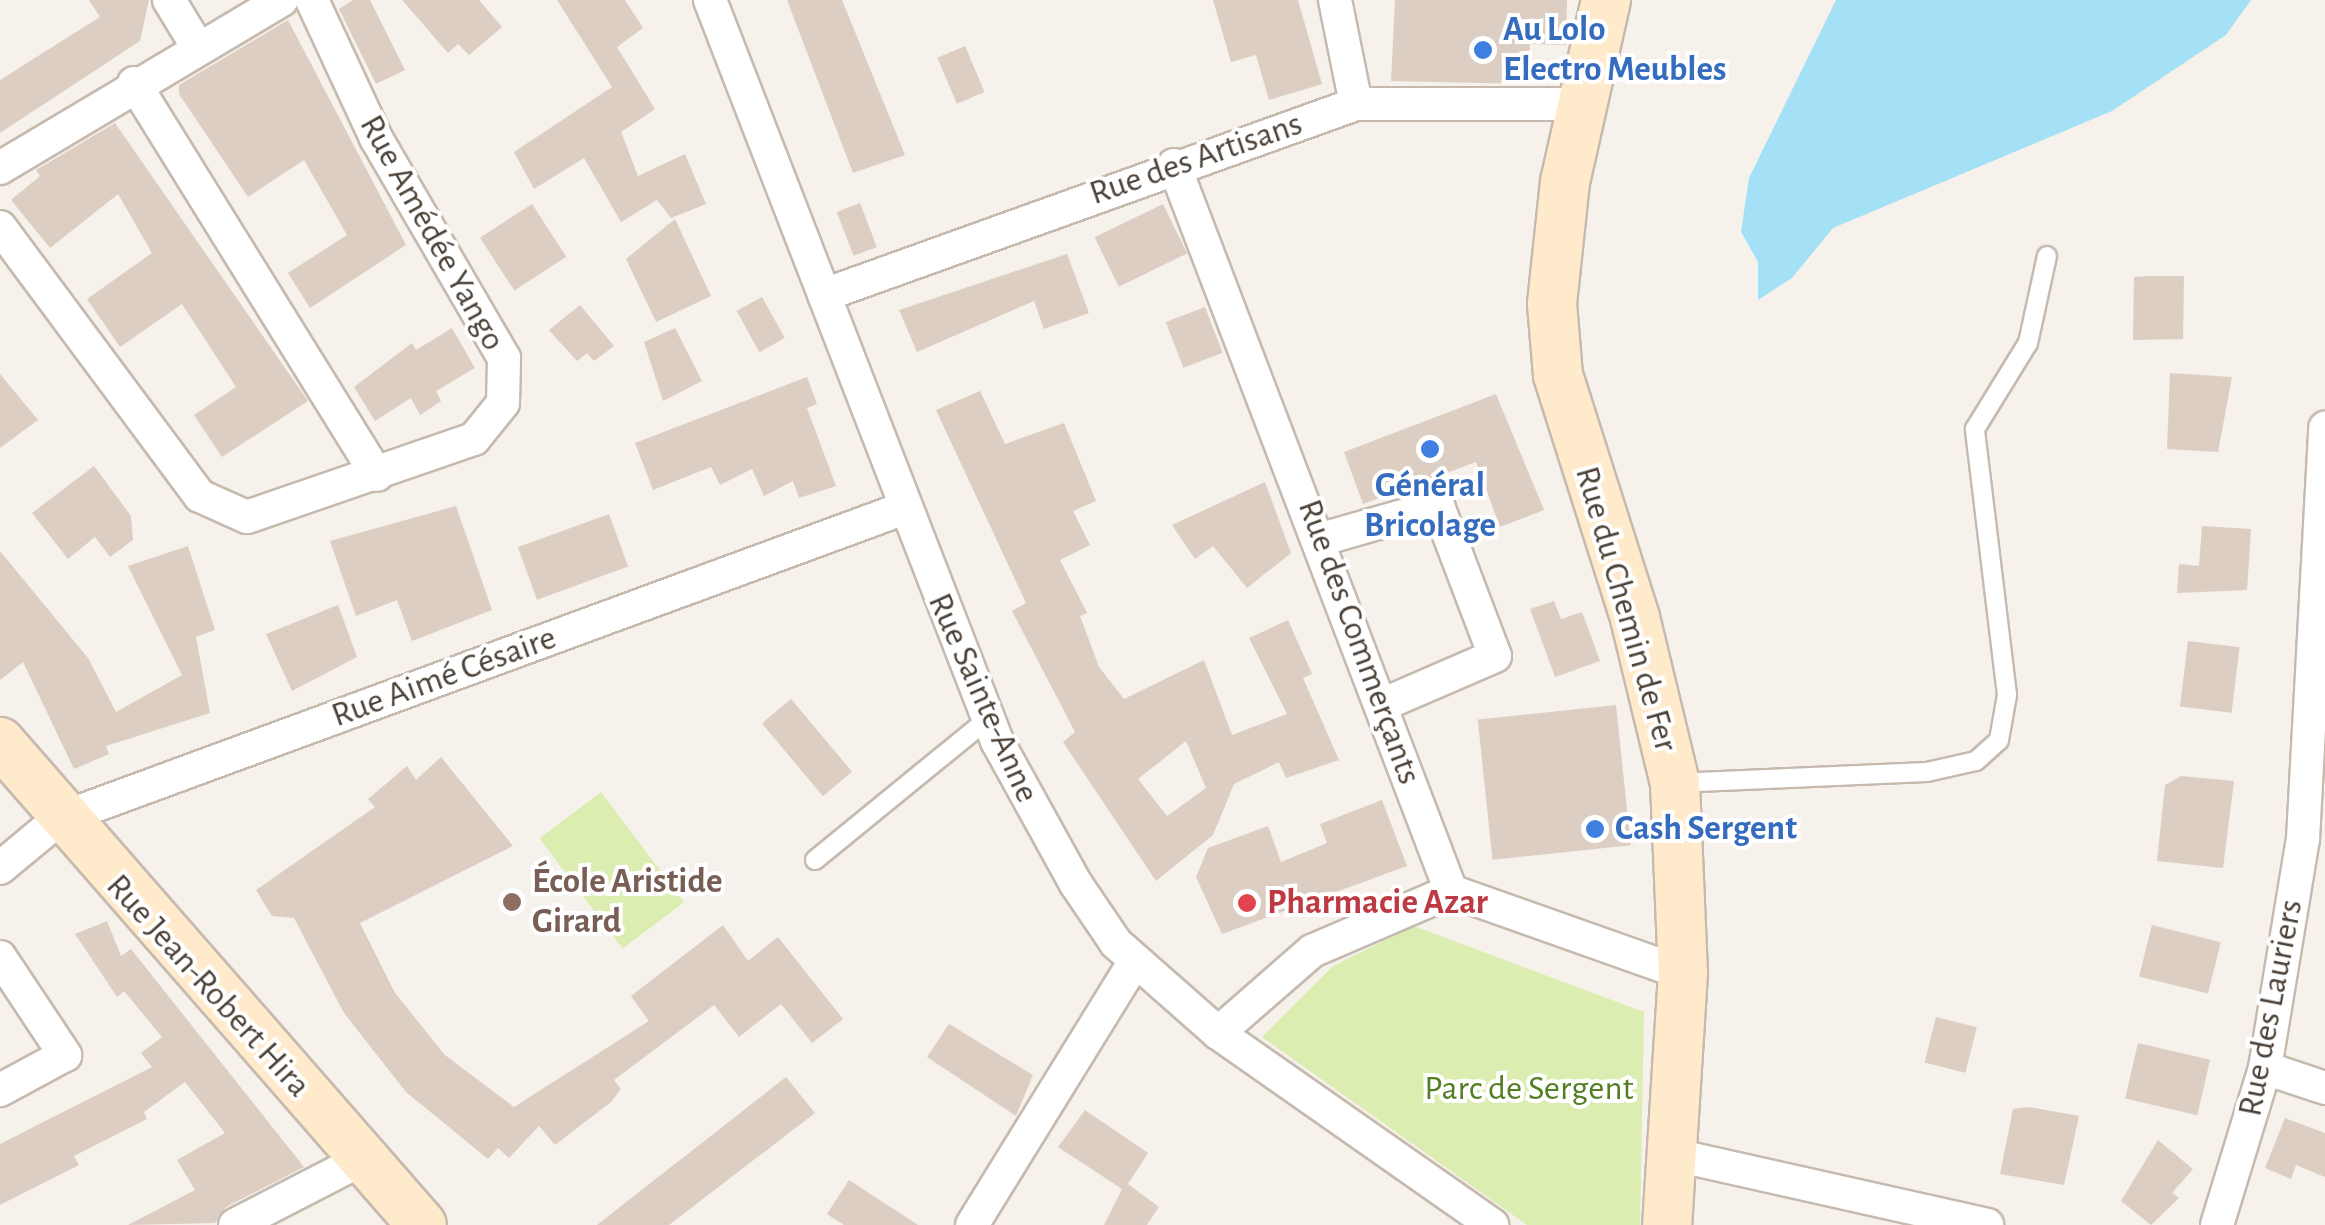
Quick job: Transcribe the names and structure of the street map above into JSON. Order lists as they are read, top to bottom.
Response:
{
  "streets": {
    "main road": ["Rue du Chemin de Fer", "Rue Jean-Robert Hira"],
    "street": [
      "Rue des Artisans",
      "Rue Amédée Yango",
      "Rue des Commerçants",
      "Rue Aimé Césaire",
      "Rue Sainte-Anne",
      "Rue des Lauriers"
    ]
  },
  "crossings": [
    ["Rue des Artisans", "Rue du Chemin de Fer"],
    ["Rue des Artisans", "Rue des Commerçants"],
    ["Rue des Artisans", "Rue Sainte-Anne"],
    ["Rue Aimé Césaire", "Rue Sainte-Anne"],
    ["Rue Aimé Césaire", "Rue Jean-Robert Hira"]
  ],
  "parks": ["Parc de Sergent"],
  "places": [
    "Au Lolo Electro Meubles",
    "Général Bricolage",
    "Cash Sergent",
    "École Aristide Girard",
    "Pharmacie Azar"
  ]
}
